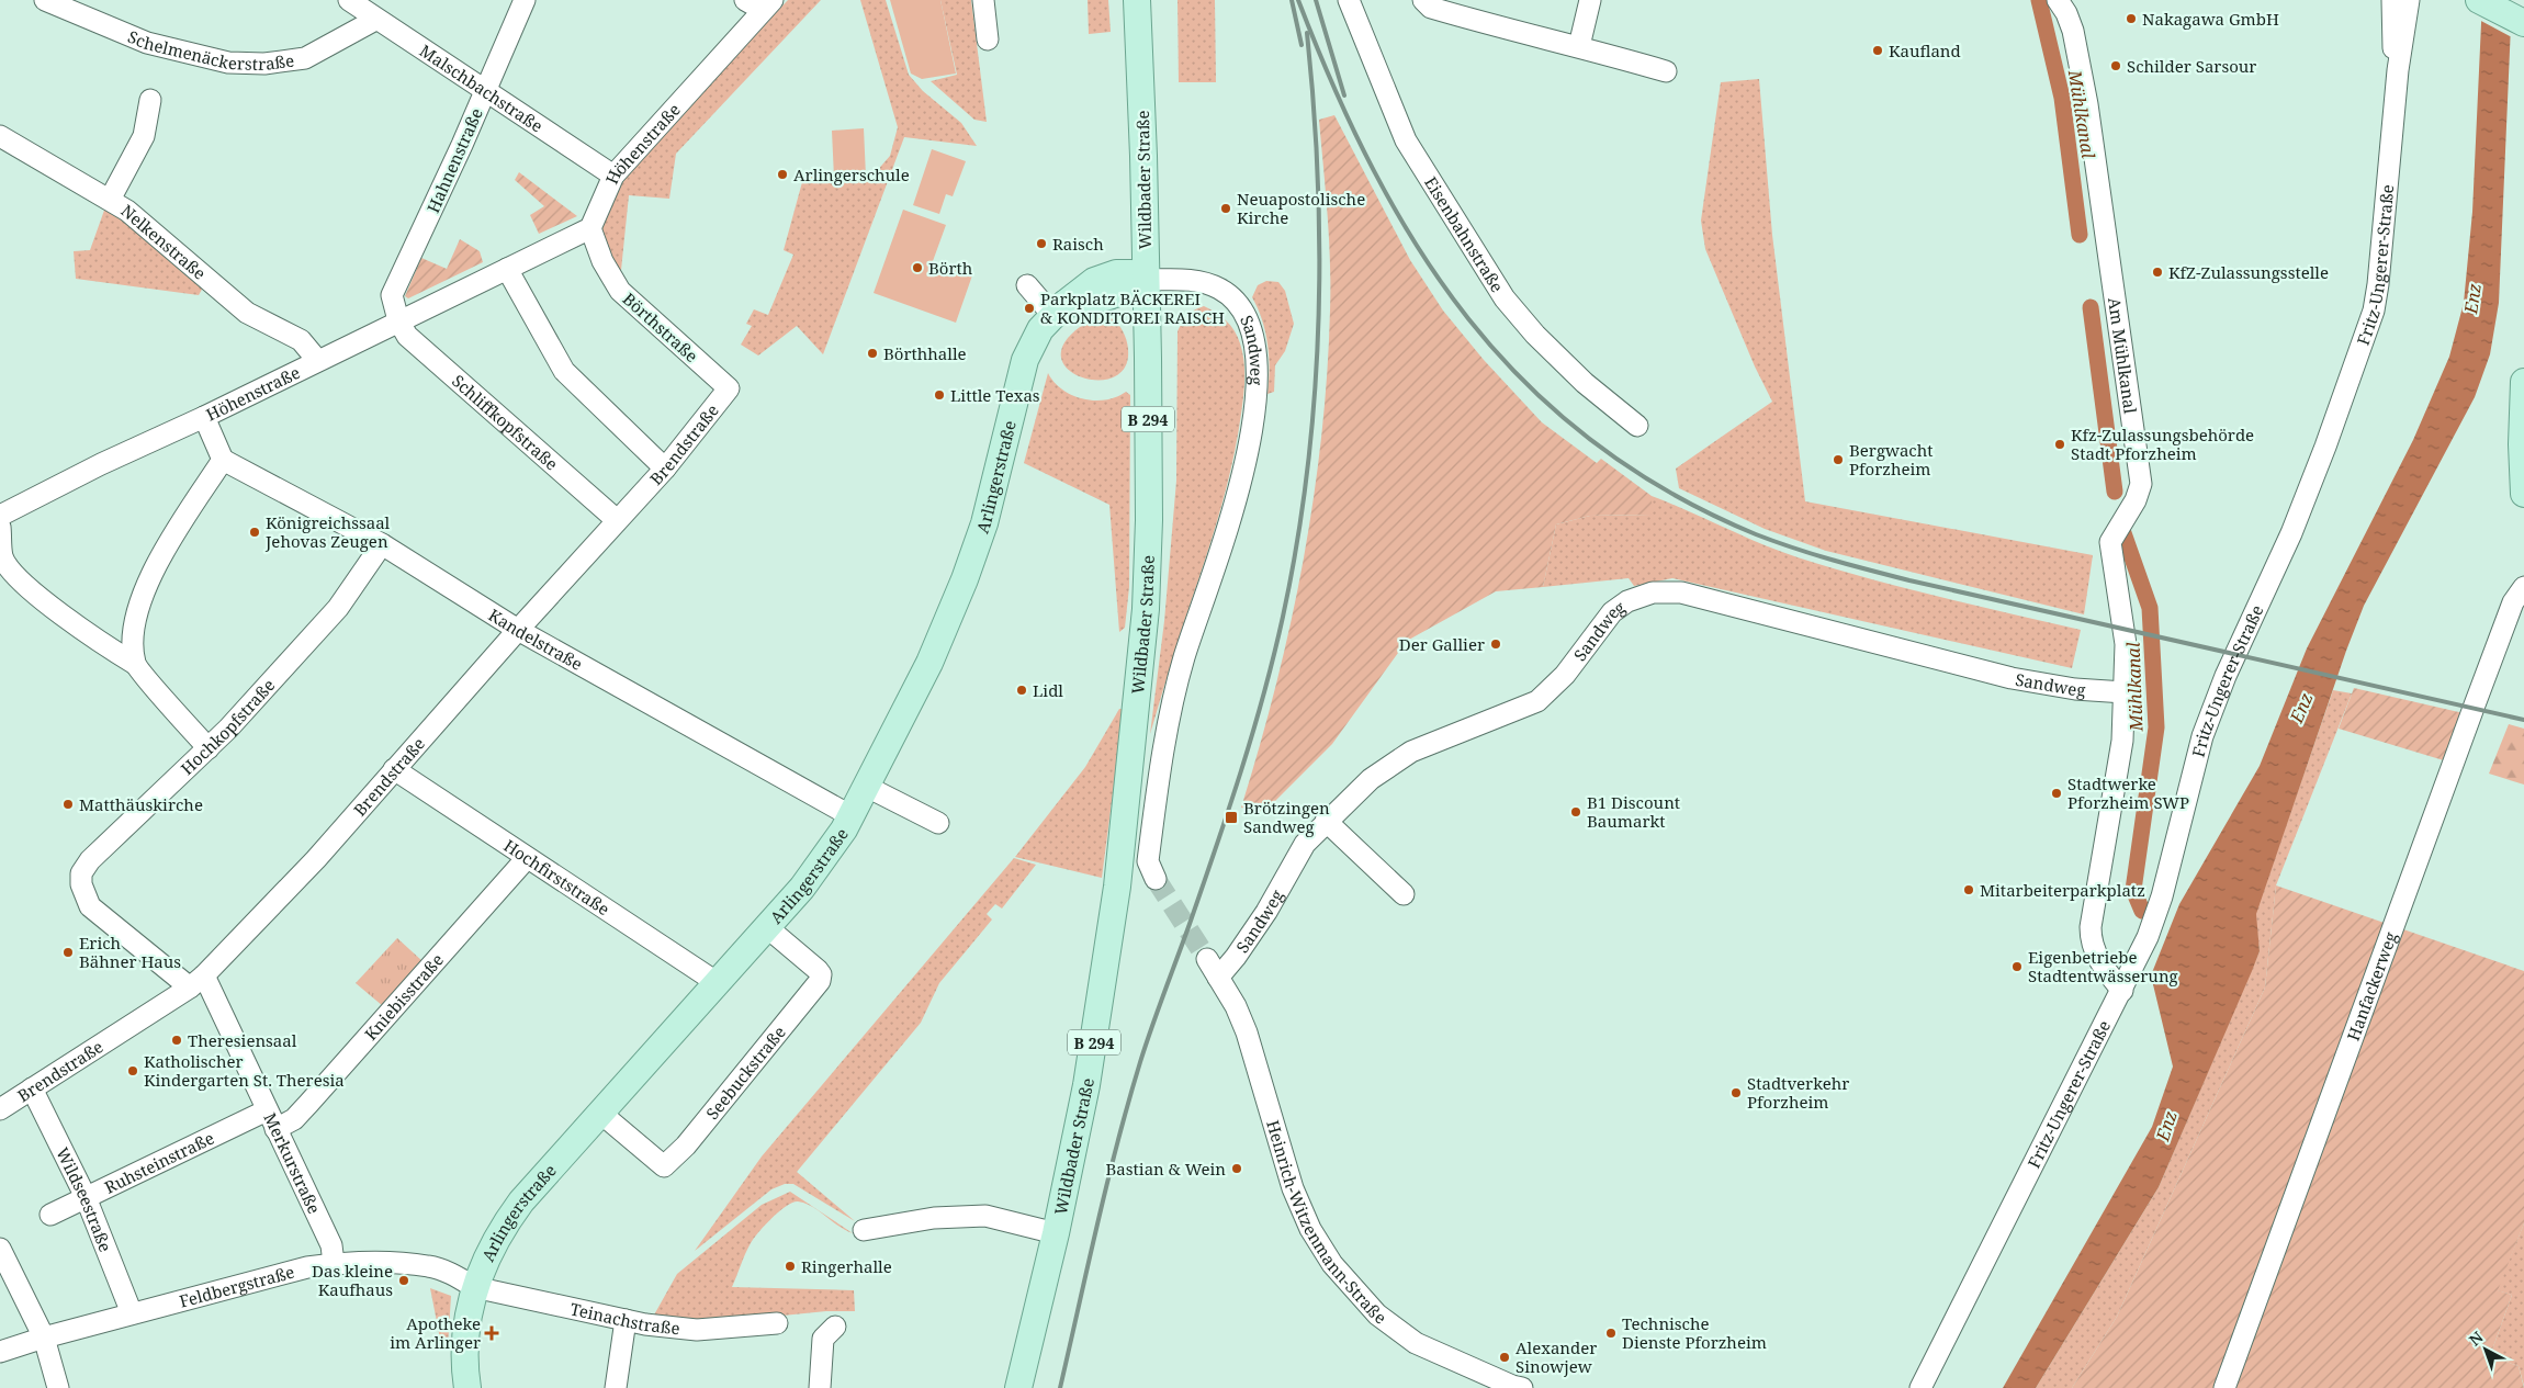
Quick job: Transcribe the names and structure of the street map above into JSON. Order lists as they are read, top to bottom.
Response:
{
  "streets": {
    "main road": ["Wildbader Straße", "B 294", "Arlingerstraße"],
    "street": [
      "Schelmenäckerstraße",
      "Malschbachstraße",
      "Höhenstraße",
      "Hahnenstraße",
      "Eisenbahnstraße",
      "Nelkenstraße",
      "Fritz-Ungerer-Straße",
      "Börthstraße",
      "Sandweg",
      "Am Mühlkanal",
      "Schliffkopfstraße",
      "Brendstraße",
      "Kandelstraße",
      "Hochkopfstraße",
      "Hochfirststraße",
      "Hanfackerweg",
      "Kniebisstraße",
      "Seebuckstraße",
      "Ruhsteinstraße",
      "Merkurstraße",
      "Wildseestraße",
      "Heinrich-Witzenmann-Straße",
      "Feldbergstraße",
      "Teinachstraße"
    ]
  },
  "crossings": [
    ["Schelmenäckerstraße", "Malschbachstraße"],
    ["Malschbachstraße", "Höhenstraße"],
    ["Malschbachstraße", "Hahnenstraße"],
    ["Höhenstraße", "Hahnenstraße"],
    ["Höhenstraße", "Nelkenstraße"],
    ["Höhenstraße", "Börthstraße"],
    ["Höhenstraße", "Schliffkopfstraße"],
    ["Hahnenstraße", "Schliffkopfstraße"],
    ["Wildbader Straße", "Sandweg"],
    ["Wildbader Straße", "Arlingerstraße"],
    ["Fritz-Ungerer-Straße", "Am Mühlkanal"],
    ["Börthstraße", "Brendstraße"],
    ["Sandweg", "Am Mühlkanal"],
    ["Sandweg", "Arlingerstraße"],
    ["Sandweg", "Heinrich-Witzenmann-Straße"],
    ["Schliffkopfstraße", "Brendstraße"],
    ["Brendstraße", "Kandelstraße"],
    ["Brendstraße", "Hochkopfstraße"],
    ["Brendstraße", "Hochfirststraße"],
    ["Brendstraße", "Merkurstraße"],
    ["Brendstraße", "Wildseestraße"],
    ["Arlingerstraße", "Kandelstraße"],
    ["Arlingerstraße", "Hochfirststraße"],
    ["Arlingerstraße", "Seebuckstraße"],
    ["Arlingerstraße", "Feldbergstraße"],
    ["Arlingerstraße", "Teinachstraße"],
    ["Kandelstraße", "Hochkopfstraße"],
    ["Hochkopfstraße", "Merkurstraße"],
    ["Hochfirststraße", "Kniebisstraße"],
    ["Kniebisstraße", "Merkurstraße"],
    ["Ruhsteinstraße", "Merkurstraße"],
    ["Ruhsteinstraße", "Wildseestraße"],
    ["Merkurstraße", "Feldbergstraße"],
    ["Wildseestraße", "Feldbergstraße"],
    ["Feldbergstraße", "Teinachstraße"]
  ],
  "water": ["Mühlkanal", "Enz"],
  "places": {
    "other": [
      "Nakagawa GmbH",
      "Kaufland",
      "Schilder Sarsour",
      "Arlingerschule",
      "Neuapostolische Kirche",
      "Raisch",
      "Börth",
      "KfZ-Zulassungsstelle",
      "Parkplatz BÄCKEREI & KONDITOREI RAISCH",
      "Börthhalle",
      "Little Texas",
      "Kfz-Zulassungsbehörde Stadt Pforzheim",
      "Bergwacht Pforzheim",
      "Königreichssaal Jehovas Zeugen",
      "Der Gallier",
      "Lidl",
      "Stadtwerke Pforzheim SWP",
      "Matthäuskirche",
      "B1 Discount Baumarkt",
      "Mitarbeiterparkplatz",
      "Erich Bähner Haus",
      "Eigenbetriebe Stadtentwässerung",
      "Theresiensaal",
      "Katholischer Kindergarten St. Theresia",
      "Stadtverkehr Pforzheim",
      "Bastian & Wein",
      "Ringerhalle",
      "Das kleine Kaufhaus",
      "Technische Dienste Pforzheim",
      "Alexander Sinowjew"
    ],
    "transit": ["Brötzingen Sandweg"],
    "health": ["Apotheke im Arlinger"]
  },
  "north": "top left"
}
